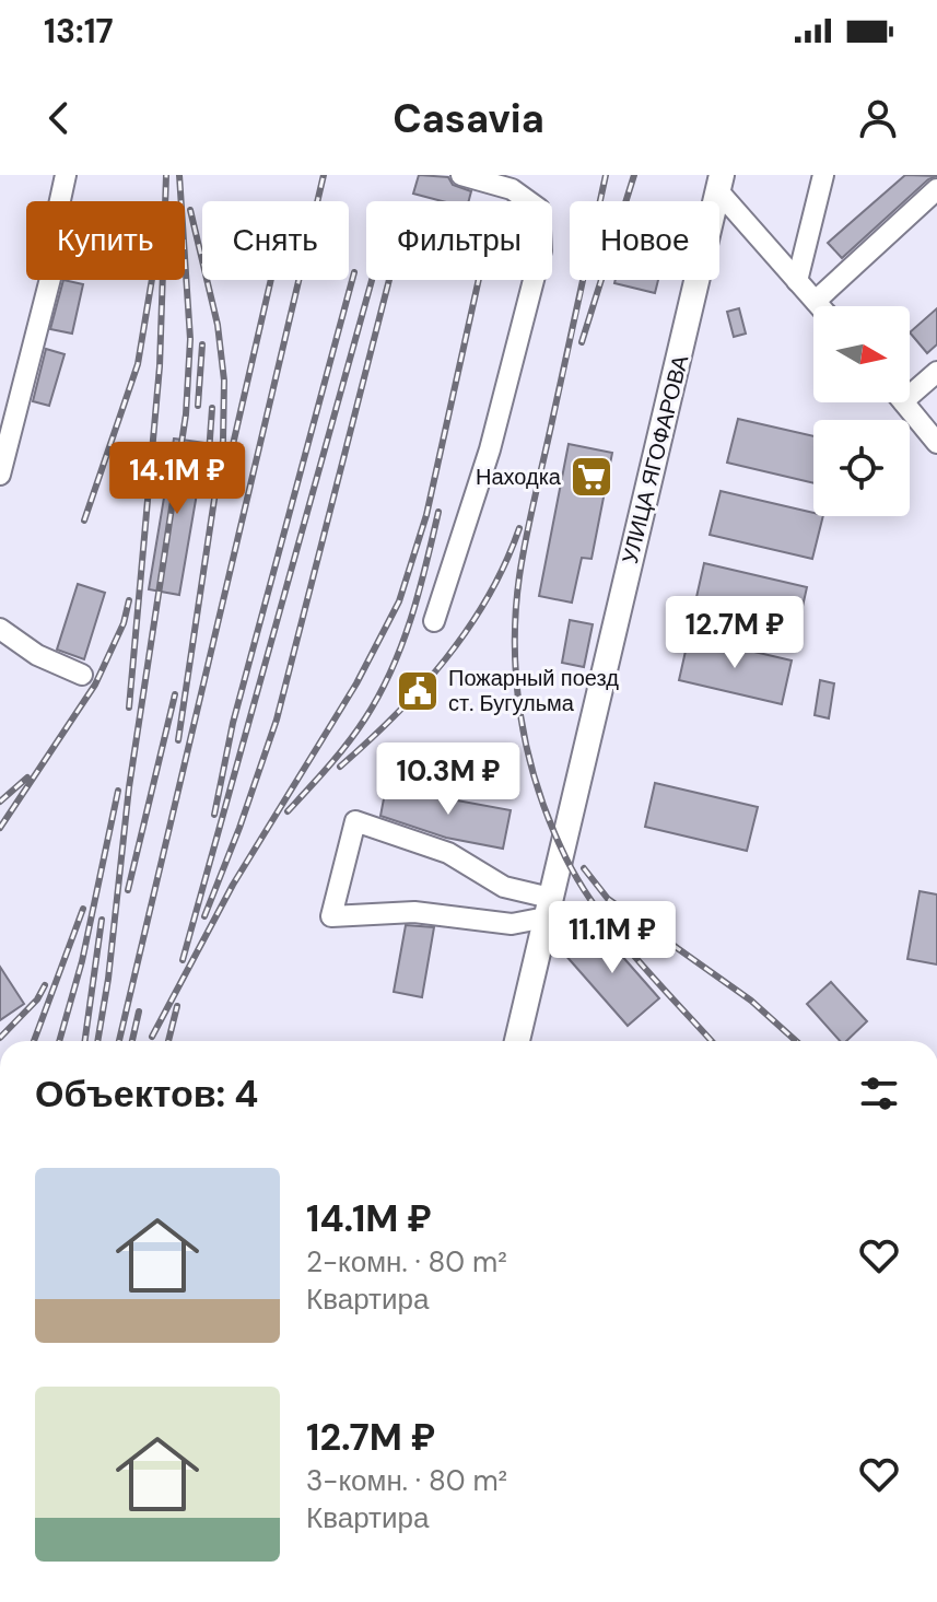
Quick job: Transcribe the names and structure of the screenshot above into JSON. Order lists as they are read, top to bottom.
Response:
{
  "streets": {
    "main road": ["УЛИЦА ЯГОФАРОВА"]
  },
  "places": {
    "supermarket": ["Находка"],
    "public building": ["Пожарный поезд ст. Бугульма"]
  },
  "north": "right",
  "page": {
    "status": "13:17",
    "header": "Casavia",
    "chip": [
      "Купить",
      "Снять",
      "Фильтры",
      "Новое"
    ],
    "price": [
      "14.1M ₽",
      "12.7M ₽",
      "10.3M ₽",
      "11.1M ₽"
    ],
    "heading": "Объектов: 4",
    "list": [
      {
        "name": "14.1M ₽",
        "note": "2-комн. · 80 m² · Квартира"
      },
      {
        "name": "12.7M ₽",
        "note": "3-комн. · 80 m² · Квартира"
      }
    ]
  }
}
